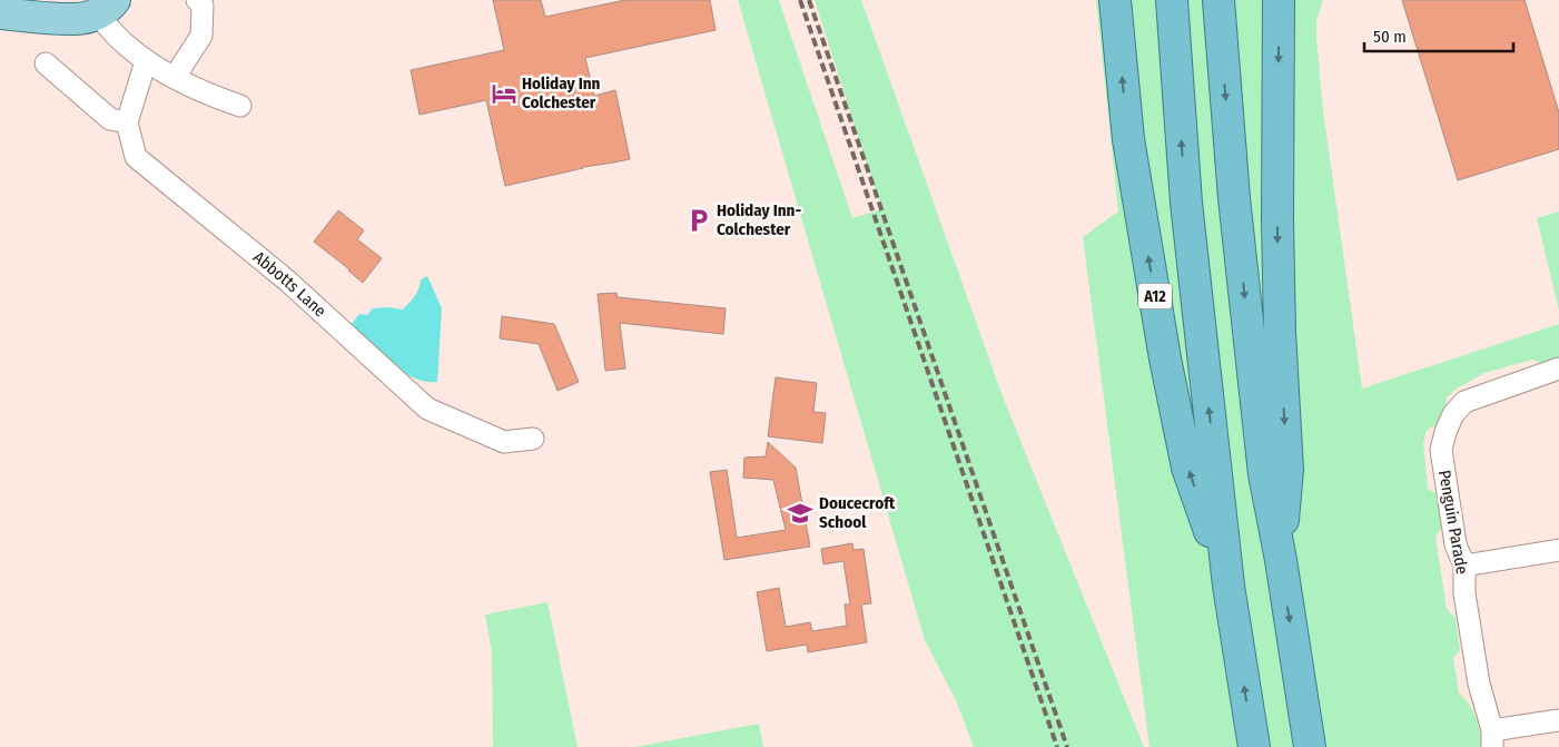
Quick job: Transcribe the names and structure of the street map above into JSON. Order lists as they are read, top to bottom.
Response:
{
  "streets": {
    "highway": ["A12"],
    "street": ["Abbotts Lane", "Penguin Parade"]
  },
  "places": {
    "hotel": ["Holiday Inn Colchester"],
    "parking": ["Holiday Inn- Colchester"],
    "school or university": ["Doucecroft School"]
  },
  "scale_bar": "50 m"
}
